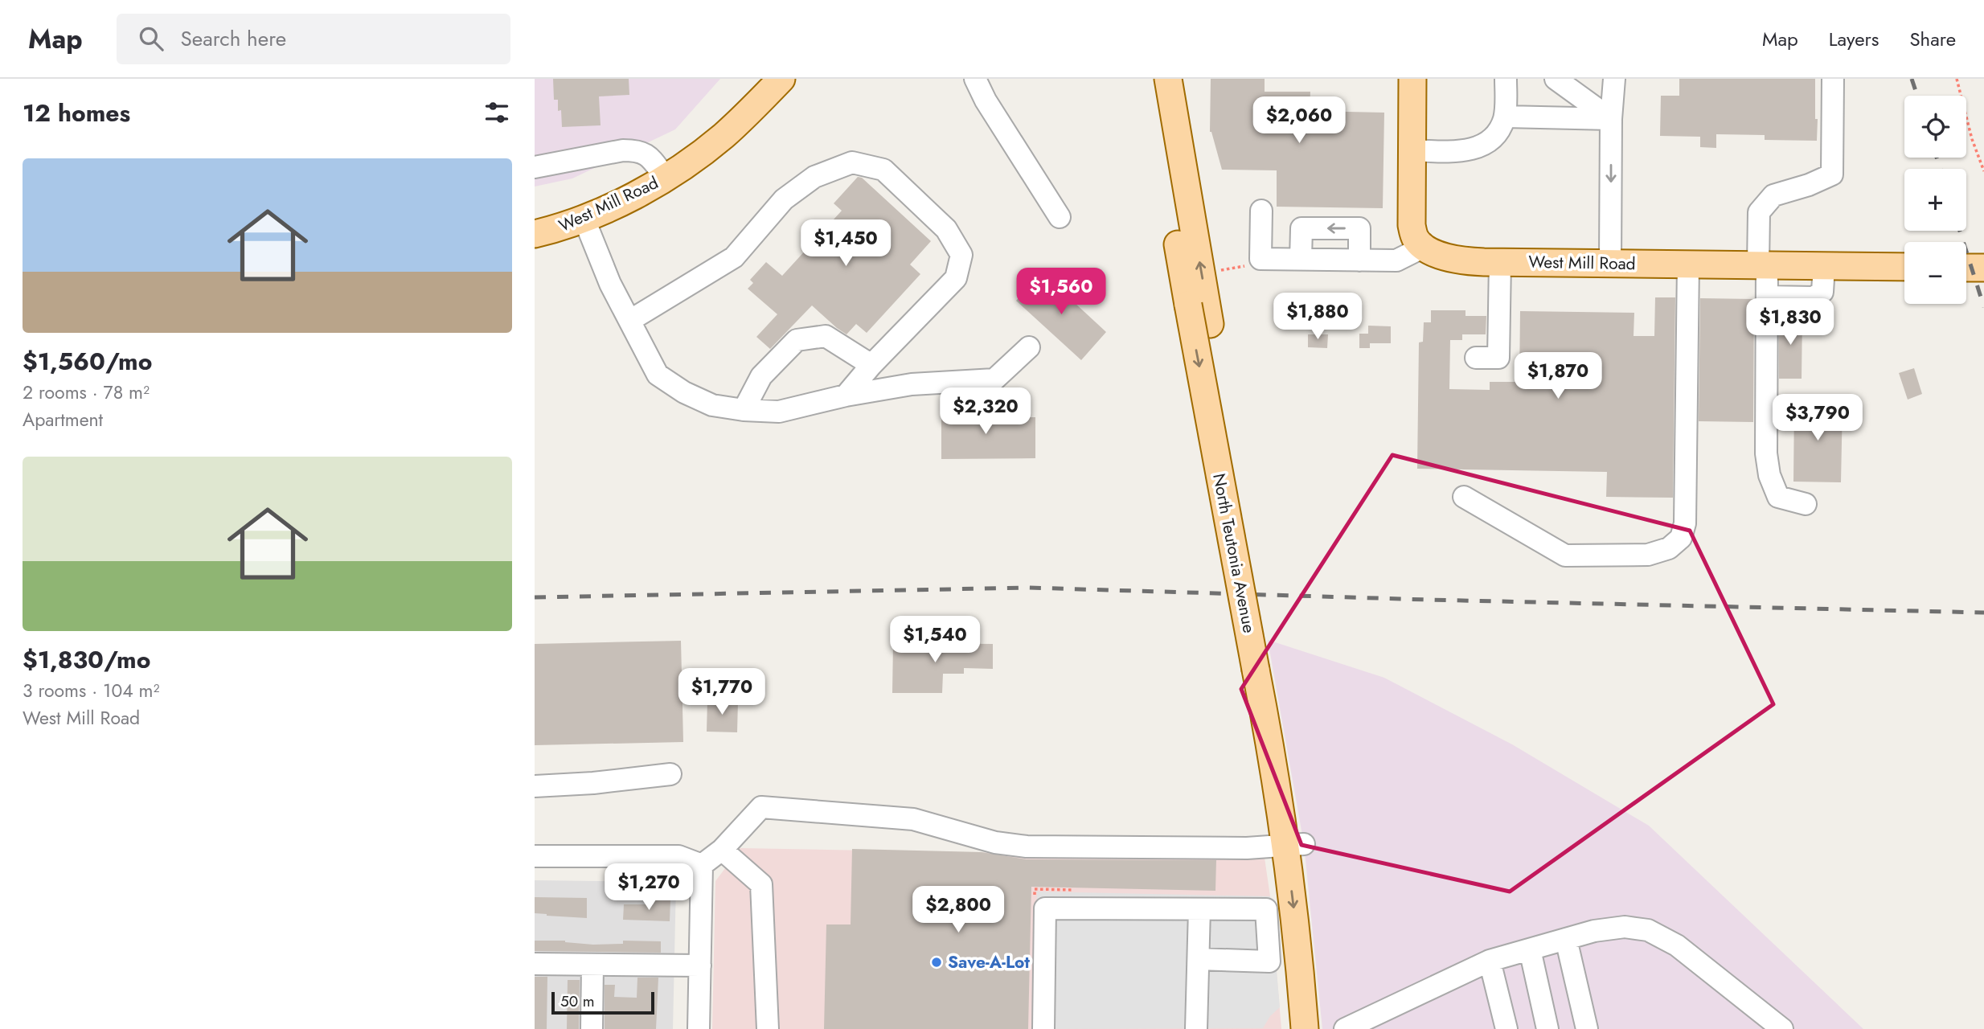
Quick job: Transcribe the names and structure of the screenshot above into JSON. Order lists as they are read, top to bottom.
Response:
{
  "streets": {
    "main road": ["West Mill Road", "North Teutonia Avenue"]
  },
  "places": ["Save-A-Lot"],
  "scale_bar": "50 m",
  "page": {
    "header": "Map",
    "search": "Search here",
    "nav": ["Map", "Layers", "Share"],
    "heading": "12 homes",
    "map_buttons": ["+", "−"],
    "price": [
      "$2,060",
      "$1,450",
      "$1,560",
      "$1,880",
      "$1,830",
      "$1,870",
      "$2,320",
      "$3,790",
      "$1,540",
      "$1,770",
      "$1,270",
      "$2,800"
    ],
    "list": [
      {
        "name": "$1,560/mo",
        "note": "2 rooms · 78 m² · Apartment"
      },
      {
        "name": "$1,830/mo",
        "note": "3 rooms · 104 m² · West Mill Road"
      }
    ],
    "scale": "50 m"
  }
}
